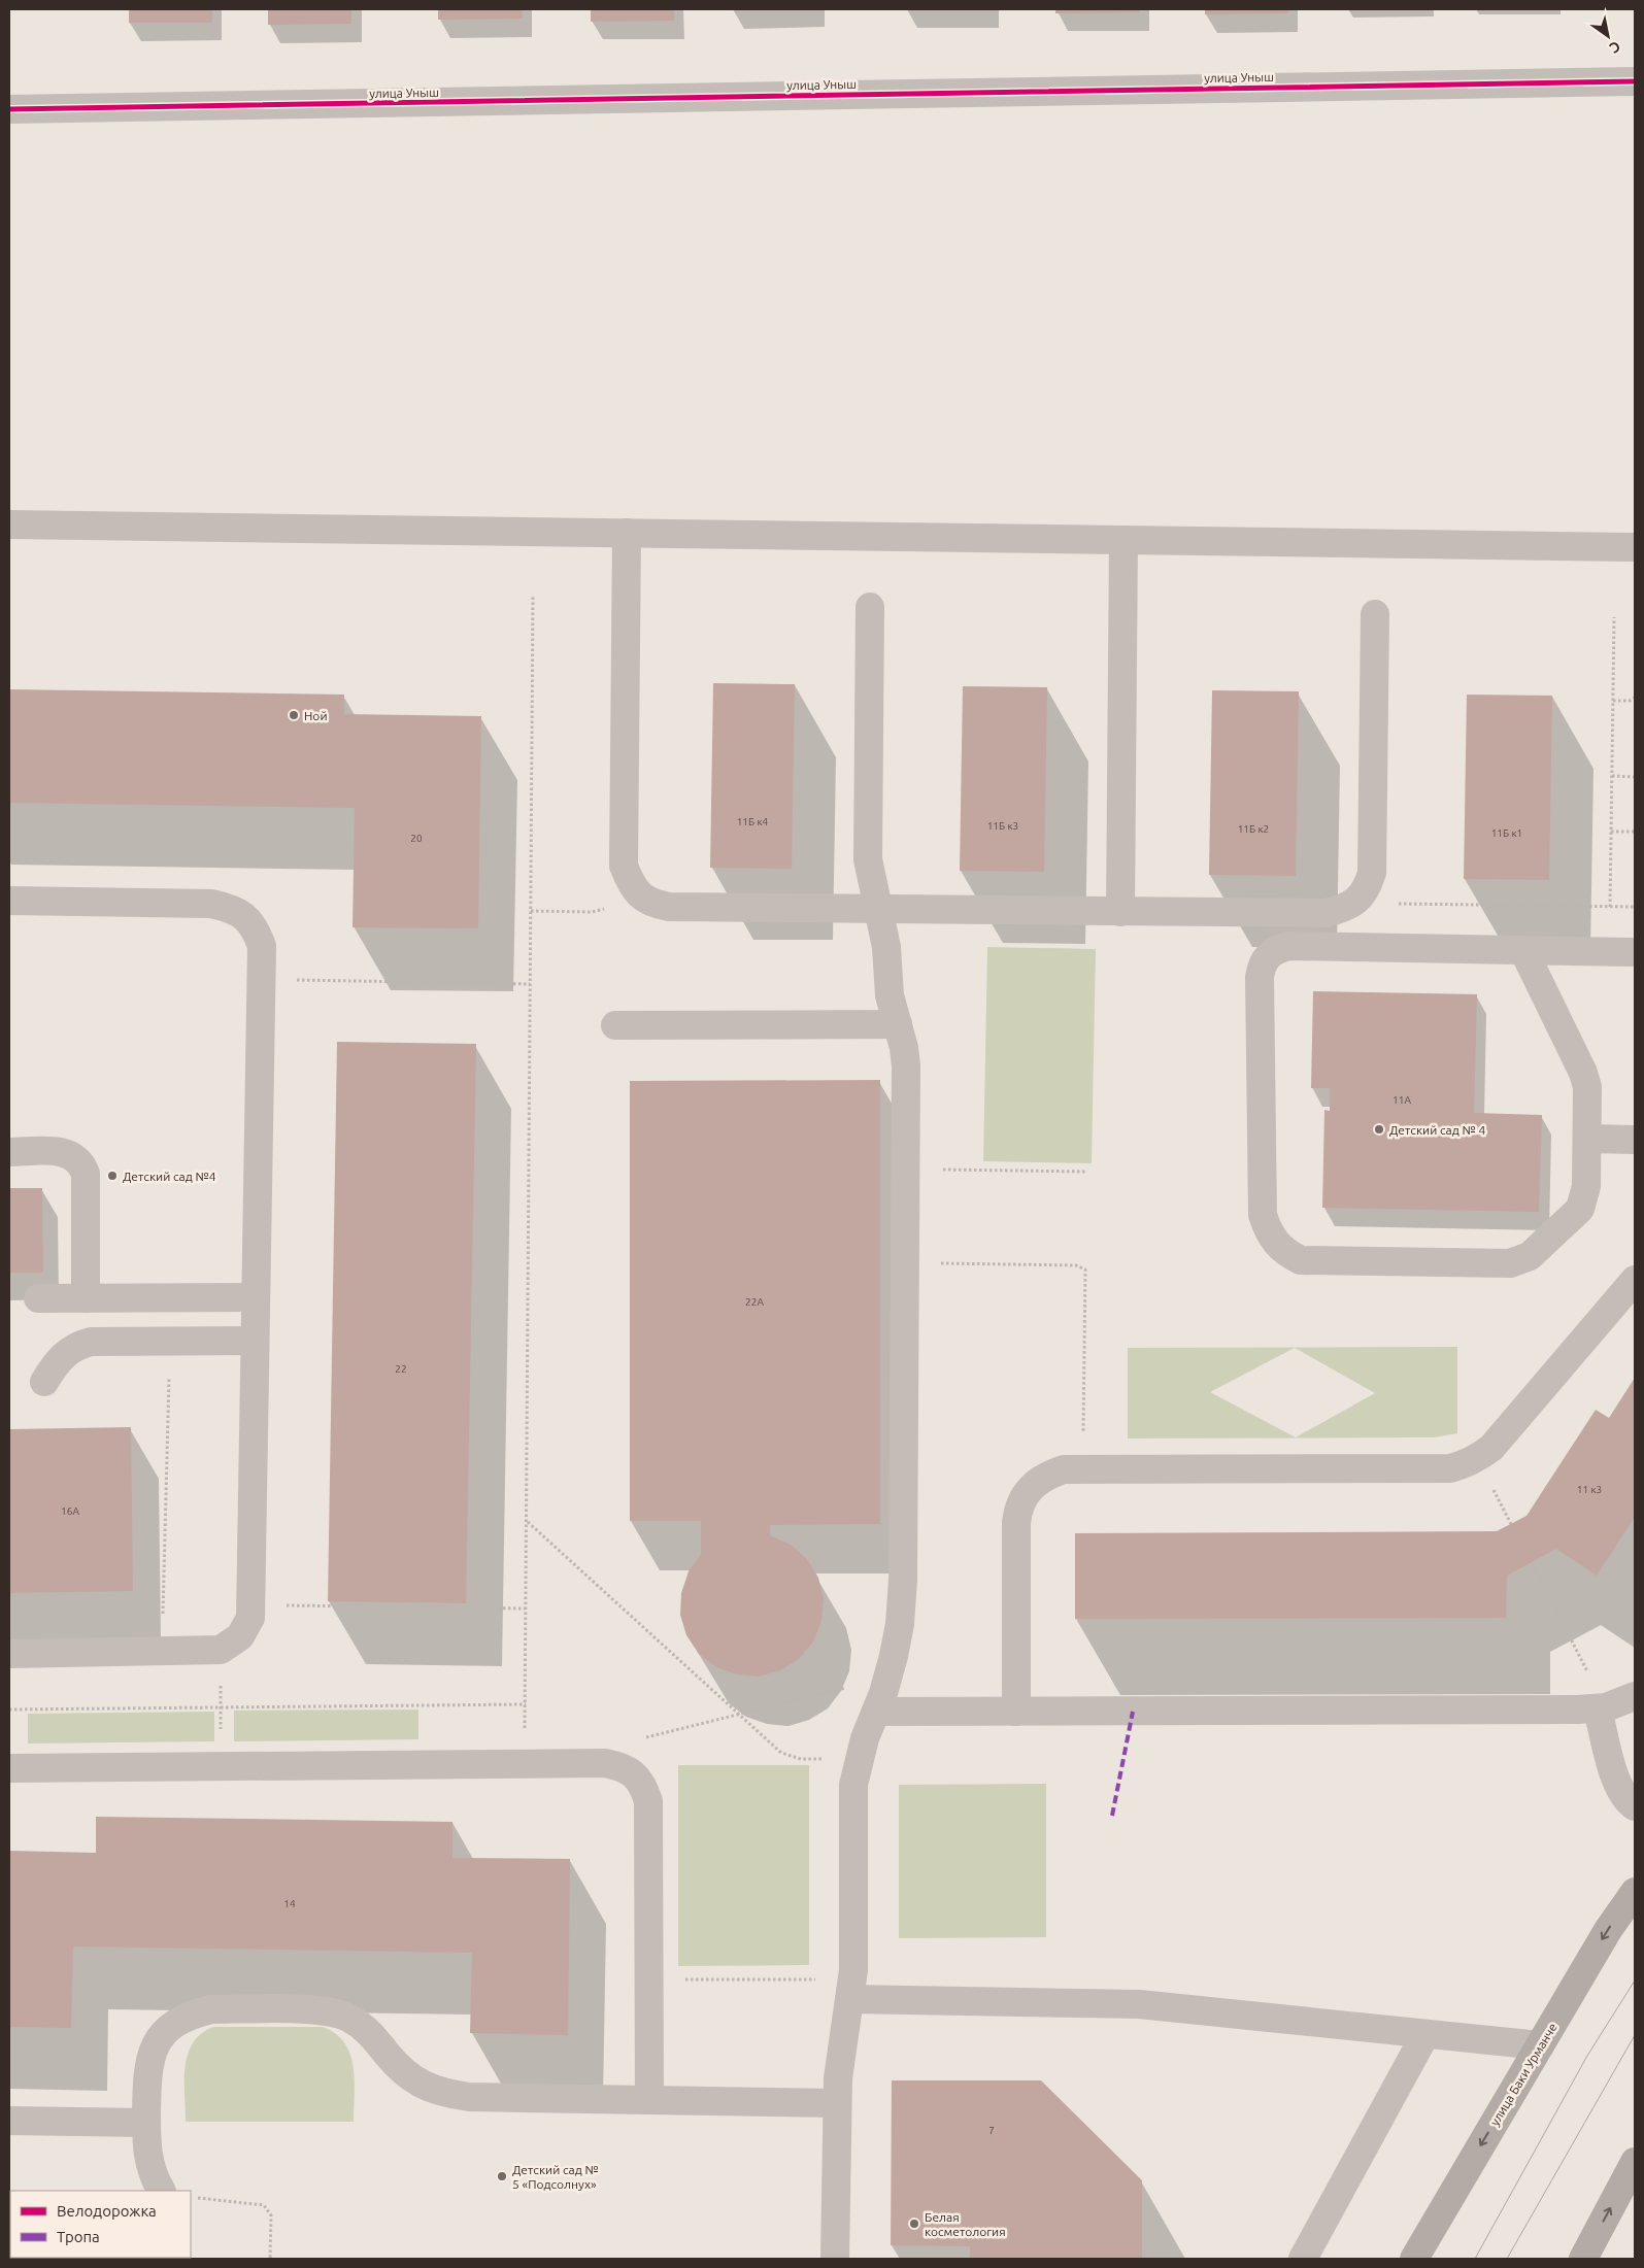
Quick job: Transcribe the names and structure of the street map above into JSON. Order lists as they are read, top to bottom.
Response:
{
  "streets": {
    "main road": ["улица Баки Урманче"],
    "street": ["улица Уныш"]
  },
  "one_way": ["улица Баки Урманче"],
  "places": [
    "Ной",
    "Детский сад № 4",
    "Детский сад №4",
    "Детский сад № 5 «Подсолнух»",
    "Белая косметология"
  ],
  "house_numbers": [
    "11Б к4",
    "11Б к3",
    "11Б к2",
    "11Б к1",
    "20",
    "11А",
    "22А",
    "22",
    "11 к3",
    "16А",
    "14",
    "7"
  ],
  "legend": ["Велодорожка", "Тропа"],
  "north": "bottom right"
}
